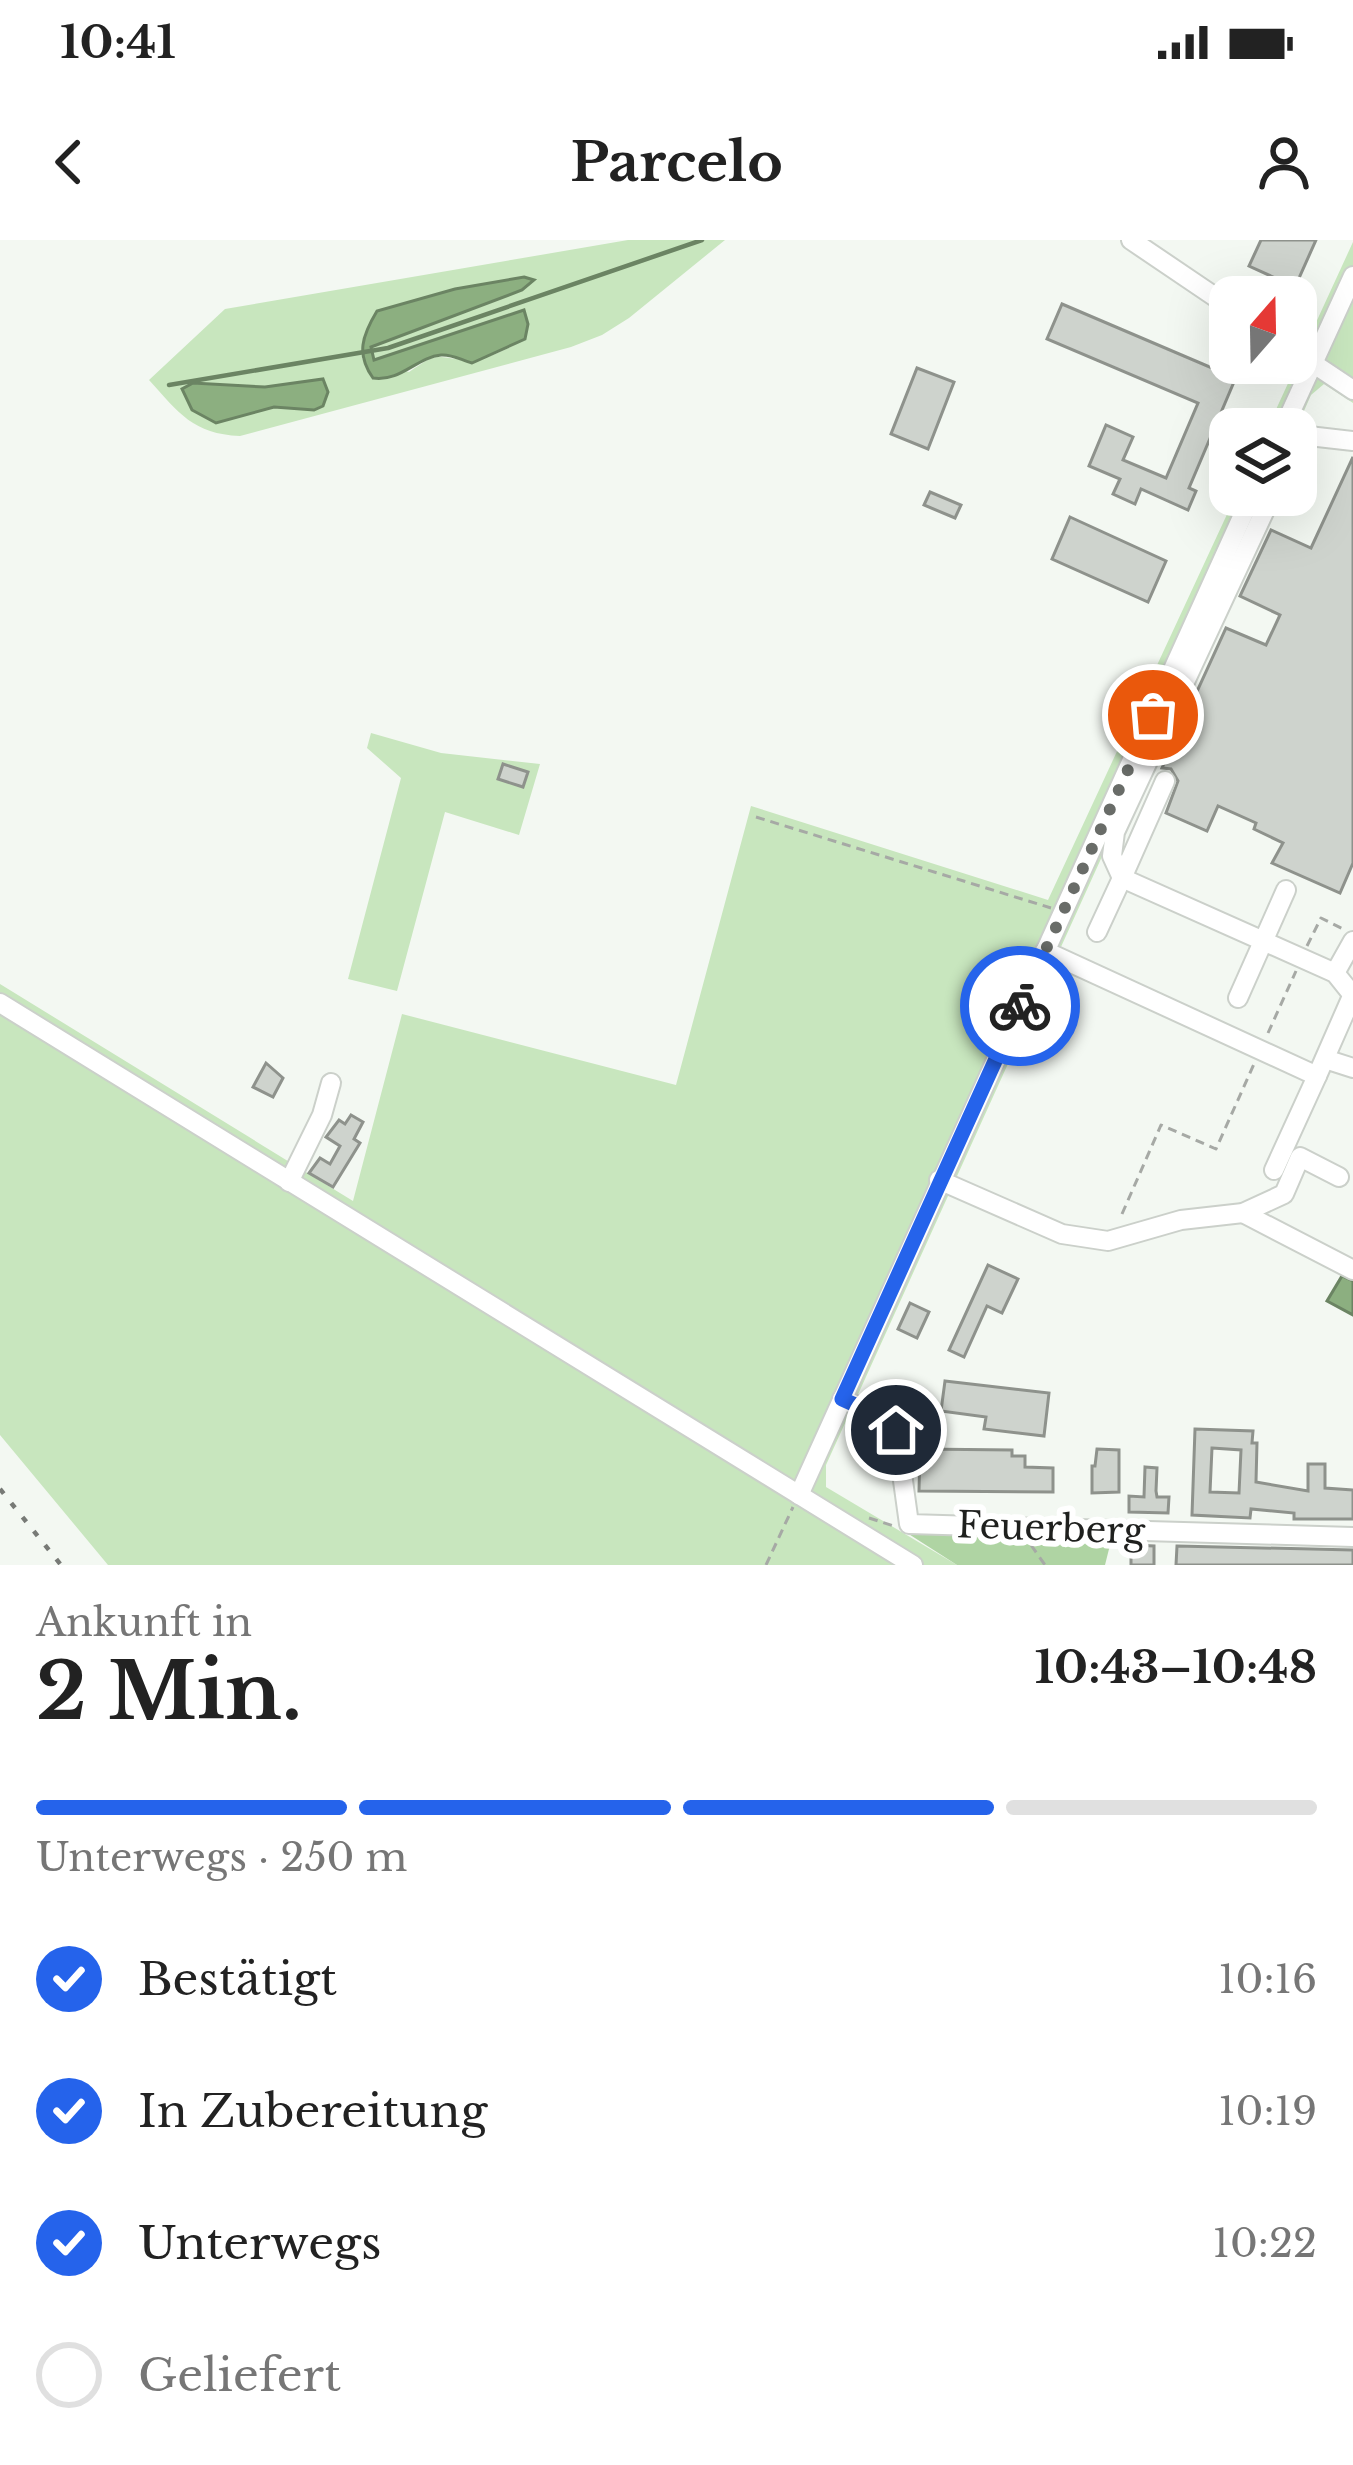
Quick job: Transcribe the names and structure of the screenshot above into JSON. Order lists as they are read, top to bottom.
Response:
{
  "streets": {
    "street": ["Feuerberg"]
  },
  "north": "top",
  "page": {
    "status": "10:41",
    "header": "Parcelo",
    "heading": ["2 Min.", "Ankunft in", "10:43–10:48"],
    "bar": "Unterwegs · 250 m",
    "list": [
      ["Bestätigt", "10:16"],
      ["In Zubereitung", "10:19"],
      ["Unterwegs", "10:22"],
      "Geliefert"
    ]
  }
}
